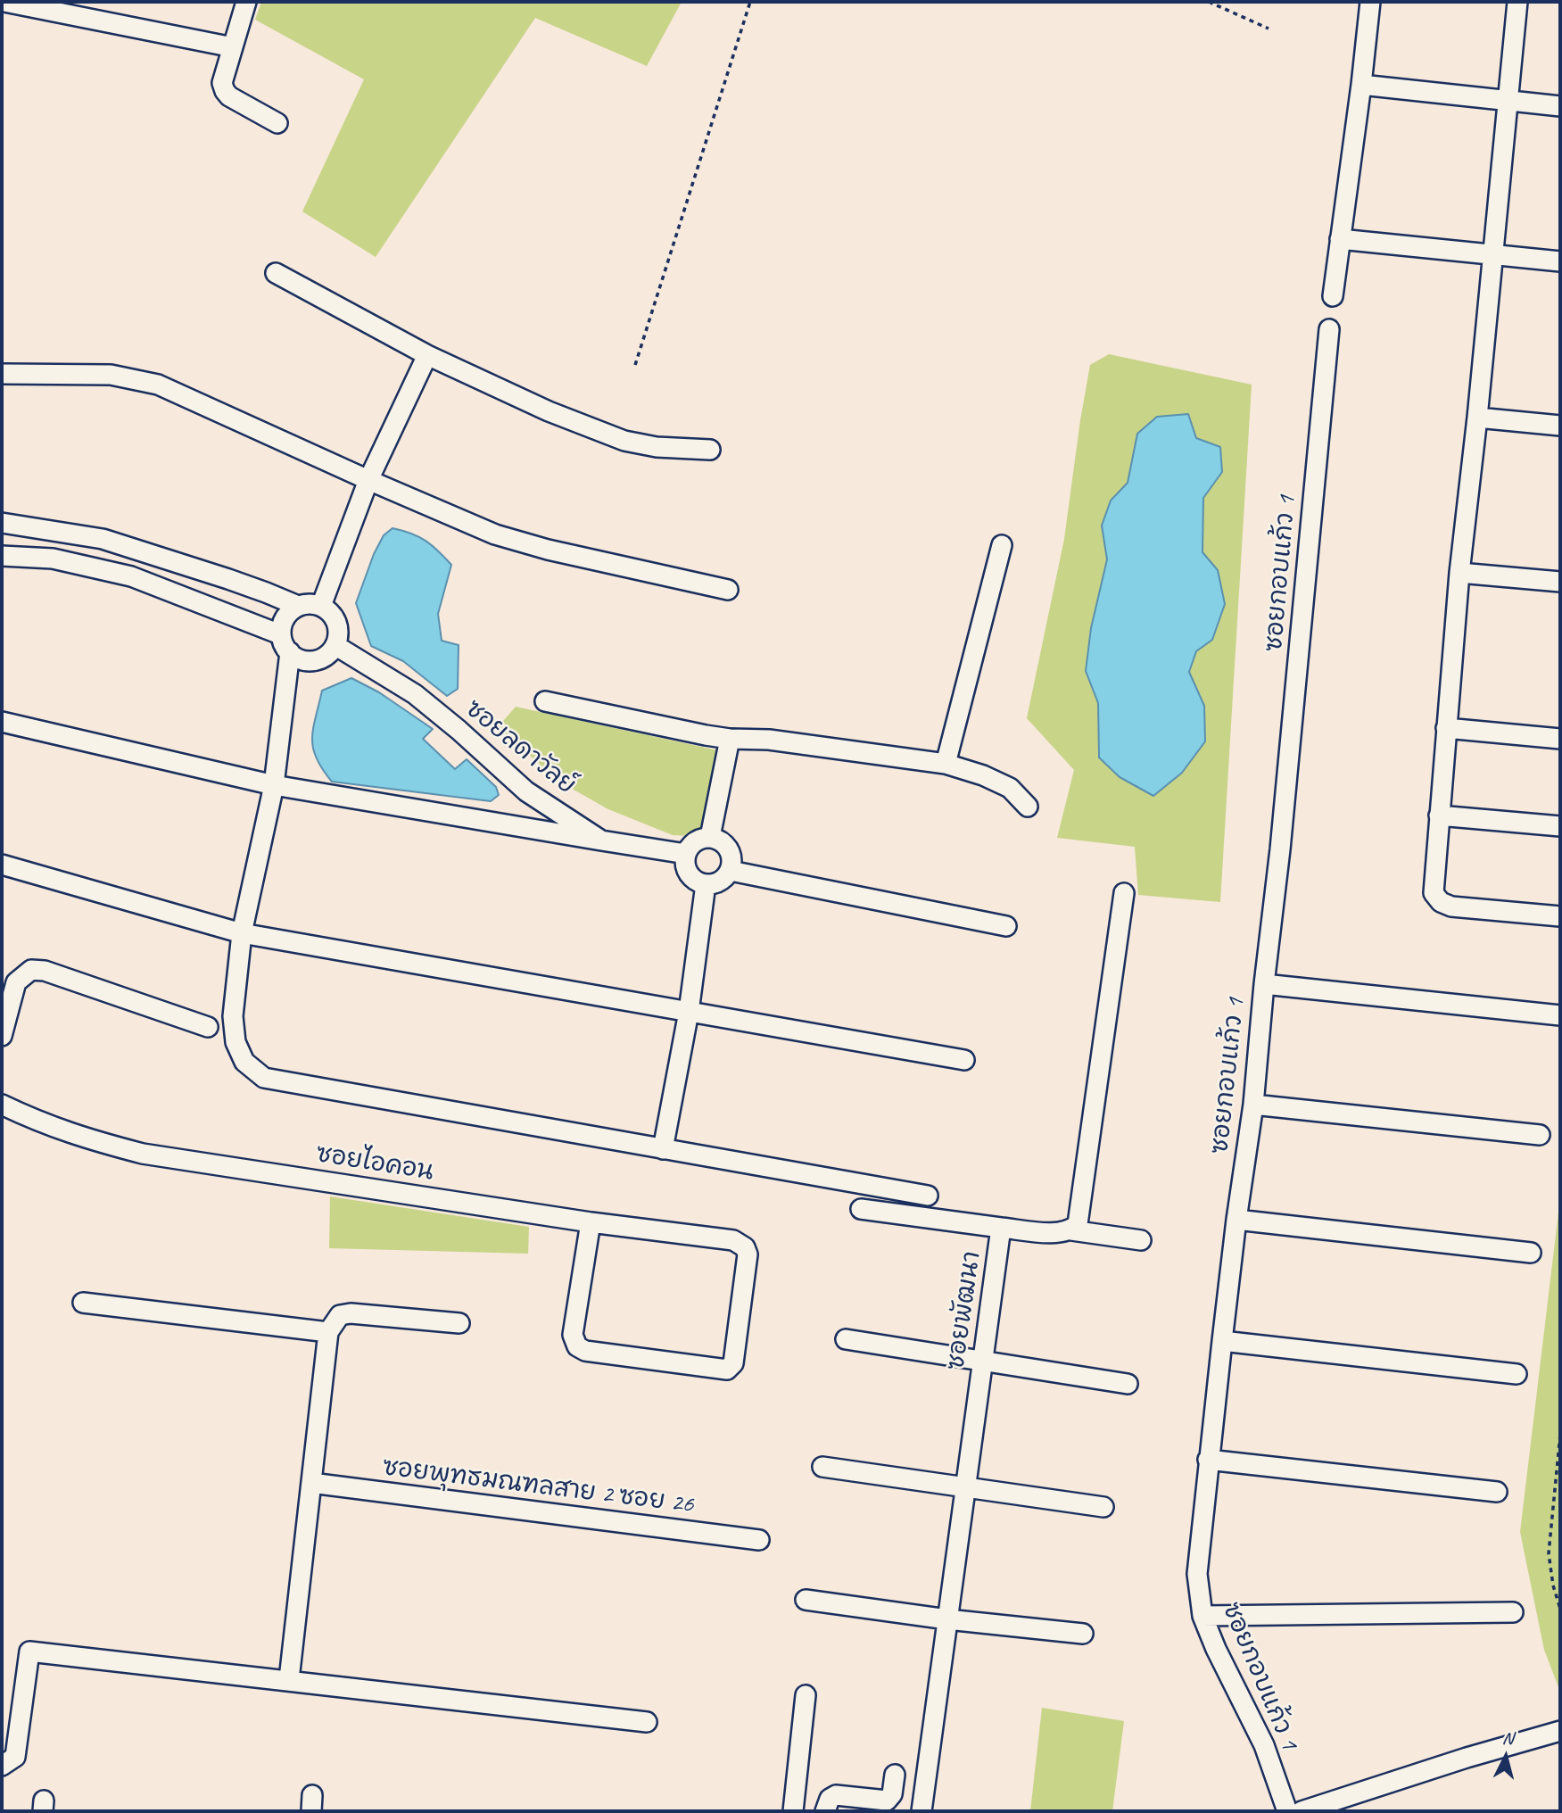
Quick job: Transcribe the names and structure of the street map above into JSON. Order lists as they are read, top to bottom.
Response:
{
  "streets": {
    "street": [
      "ซอยกอบแก้ว 1",
      "ซอยลดาวัลย์",
      "ซอยไอคอน",
      "ซอยพัฒนา",
      "ซอยพุทธมณฑลสาย 2 ซอย 26"
    ]
  },
  "north": "top"
}
